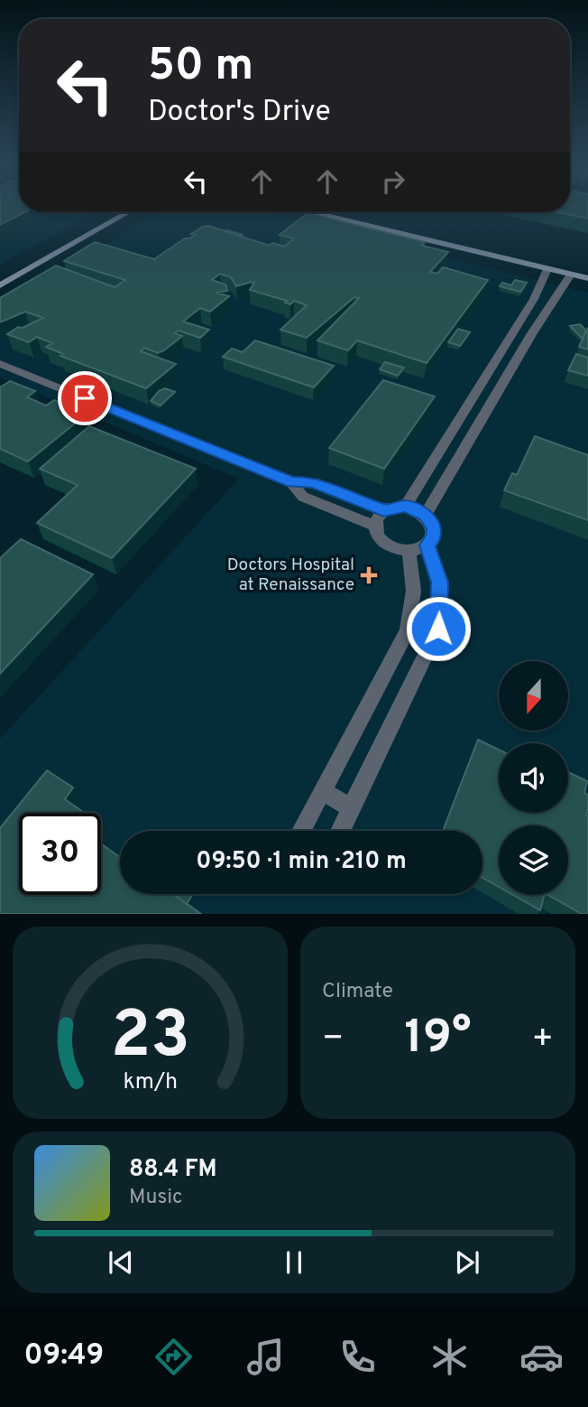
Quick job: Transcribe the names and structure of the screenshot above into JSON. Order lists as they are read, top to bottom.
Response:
{
  "places": {
    "health": ["Doctors Hospital at Renaissance"]
  },
  "north": "bottom",
  "page": {
    "turn": ["50 m", "Doctor's Drive"],
    "limit": "30",
    "trip": "09:50 · 1 min · 210 m",
    "tile": "Climate",
    "heat": ["−", "19°", "+"],
    "song": ["88.4 FM", "Music"],
    "tabs": "09:49",
    "gauge": ["23", "km/h"]
  }
}
